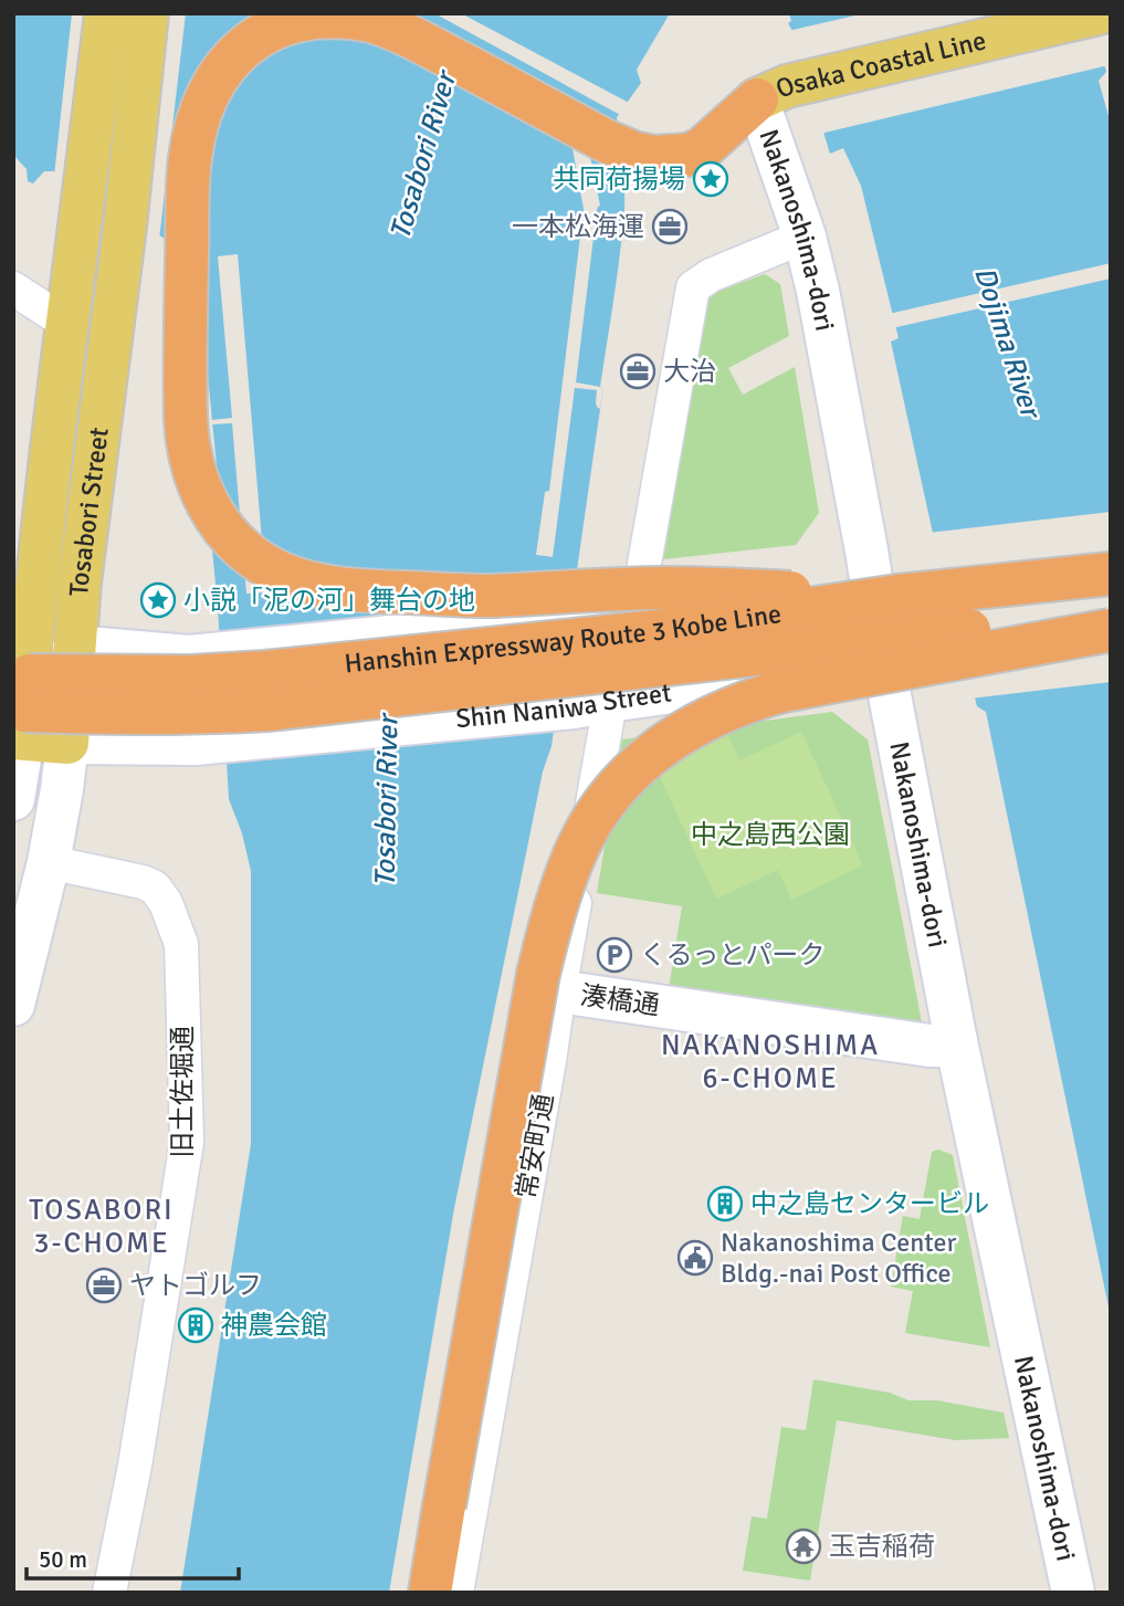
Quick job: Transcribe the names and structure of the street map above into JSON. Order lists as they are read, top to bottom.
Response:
{
  "streets": {
    "highway": ["Hanshin Expressway Route 3 Kobe Line"],
    "main road": ["Osaka Coastal Line", "Tosabori Street", "Shin Naniwa Street"],
    "street": [
      "Nakanoshima-dori",
      "湊橋通",
      "旧土佐堀通",
      "常安町通"
    ]
  },
  "crossings": [
    ["Osaka Coastal Line", "Nakanoshima-dori"],
    ["Nakanoshima-dori", "Hanshin Expressway Route 3 Kobe Line"],
    ["Nakanoshima-dori", "Shin Naniwa Street"],
    ["Nakanoshima-dori", "湊橋通"],
    ["Tosabori Street", "Hanshin Expressway Route 3 Kobe Line"],
    ["Tosabori Street", "Shin Naniwa Street"],
    ["Tosabori Street", "旧土佐堀通"],
    ["Hanshin Expressway Route 3 Kobe Line", "Shin Naniwa Street"],
    ["Shin Naniwa Street", "常安町通"],
    ["湊橋通", "常安町通"]
  ],
  "districts": ["NAKANOSHIMA 6-CHOME", "TOSABORI 3-CHOME"],
  "water": ["Tosabori River", "Dojima River"],
  "parks": ["中之島西公園"],
  "places": {
    "place": ["共同荷揚場", "小説「泥の河」舞台の地"],
    "office": ["一本松海運", "大治", "ヤトゴルフ"],
    "parking": ["くるっとパーク"],
    "building": ["中之島センタービル", "神農会館"],
    "public building": ["Nakanoshima Center Bldg.-nai Post Office"],
    "temple": ["玉吉稲荷"]
  },
  "scale_bar": "50 m"
}
